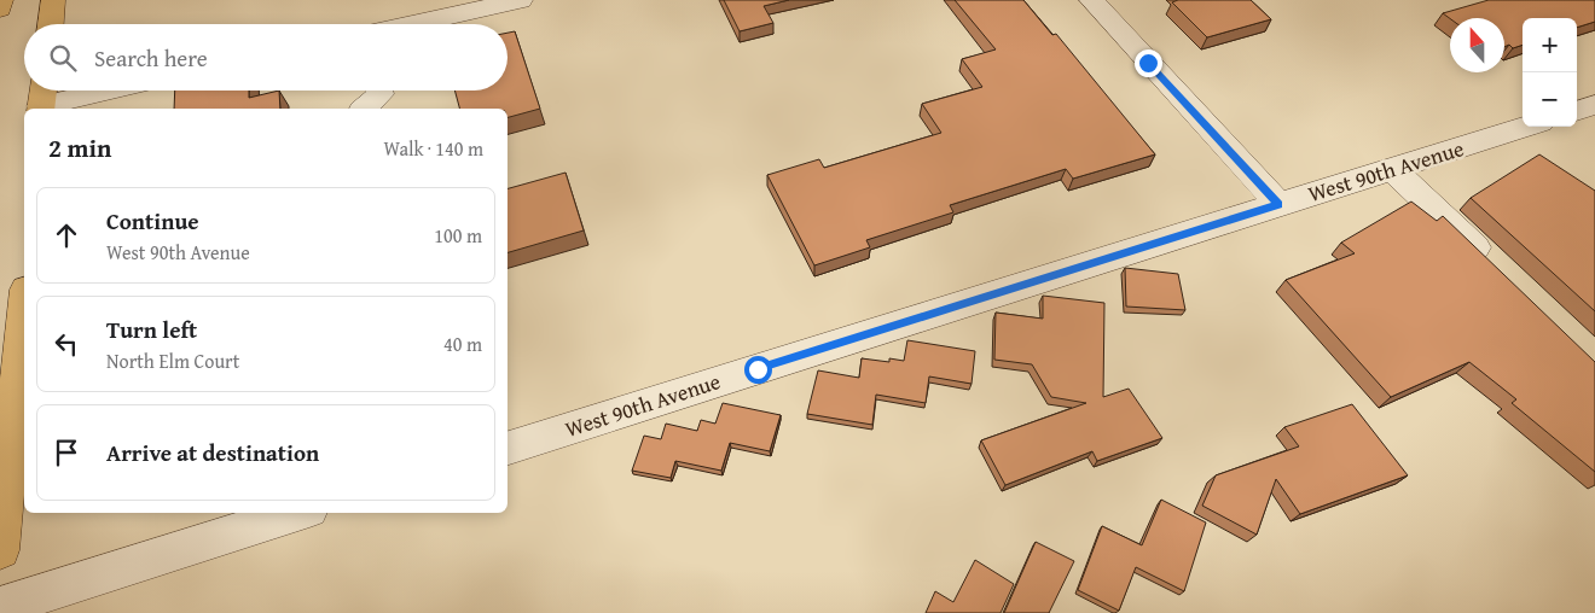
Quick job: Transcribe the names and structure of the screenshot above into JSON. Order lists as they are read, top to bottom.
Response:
{
  "streets": {
    "street": ["West 90th Avenue"]
  },
  "north": "top",
  "page": {
    "map_buttons": ["+", "−"],
    "search": "Search here",
    "heading": ["2 min", "Walk · 140 m"],
    "list": [
      ["Continue", "West 90th Avenue", "100 m"],
      ["Turn left", "North Elm Court", "40 m"],
      "Arrive at destination"
    ]
  }
}
